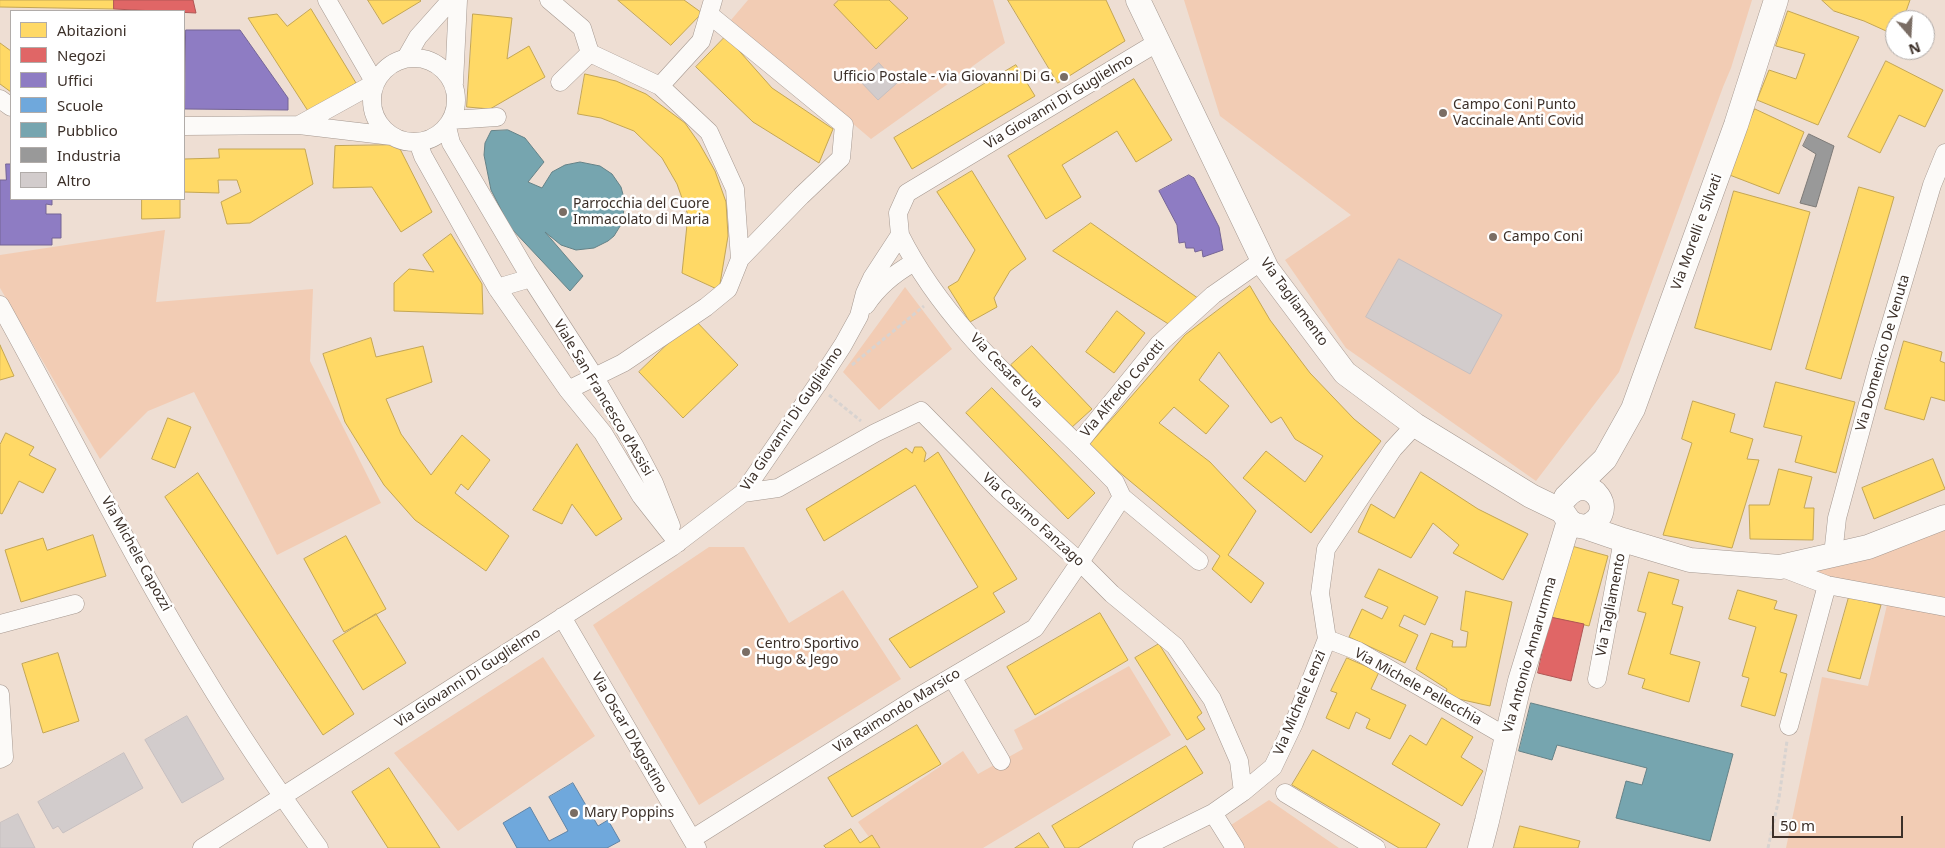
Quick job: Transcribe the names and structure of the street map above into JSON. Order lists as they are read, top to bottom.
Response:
{
  "streets": {
    "main road": ["Via Morelli e Silvati", "Via Tagliamento", "Via Antonio Annarumma"],
    "street": [
      "Via Giovanni Di Guglielmo",
      "Via Domenico De Venuta",
      "Via Cesare Uva",
      "Via Alfredo Covotti",
      "Viale San Francesco d'Assisi",
      "Via Cosimo Fanzago",
      "Via Michele Capozzi",
      "Via Michele Pellecchia",
      "Via Michele Lenzi",
      "Via Raimondo Marsico",
      "Via Oscar D'Agostino"
    ]
  },
  "crossings": [
    ["Via Giovanni Di Guglielmo", "Via Tagliamento"],
    ["Via Giovanni Di Guglielmo", "Via Cesare Uva"],
    ["Via Giovanni Di Guglielmo", "Viale San Francesco d'Assisi"],
    ["Via Giovanni Di Guglielmo", "Via Cosimo Fanzago"],
    ["Via Giovanni Di Guglielmo", "Via Michele Capozzi"],
    ["Via Giovanni Di Guglielmo", "Via Oscar D'Agostino"],
    ["Via Morelli e Silvati", "Via Antonio Annarumma"],
    ["Via Tagliamento", "Via Domenico De Venuta"],
    ["Via Tagliamento", "Via Alfredo Covotti"],
    ["Via Tagliamento", "Via Antonio Annarumma"],
    ["Via Tagliamento", "Via Michele Lenzi"],
    ["Via Cesare Uva", "Via Alfredo Covotti"],
    ["Via Cosimo Fanzago", "Via Michele Lenzi"],
    ["Via Cosimo Fanzago", "Via Raimondo Marsico"],
    ["Via Antonio Annarumma", "Via Michele Pellecchia"],
    ["Via Michele Pellecchia", "Via Michele Lenzi"],
    ["Via Raimondo Marsico", "Via Oscar D'Agostino"]
  ],
  "places": [
    "Ufficio Postale - via Giovanni Di G.",
    "Campo Coni Punto Vaccinale Anti Covid",
    "Parrocchia del Cuore Immacolato di Maria",
    "Campo Coni",
    "Centro Sportivo Hugo & Jego",
    "Mary Poppins"
  ],
  "legend": [
    "Abitazioni",
    "Negozi",
    "Uffici",
    "Scuole",
    "Pubblico",
    "Industria",
    "Altro"
  ],
  "scale_bar": "50 m",
  "north": "bottom"
}
